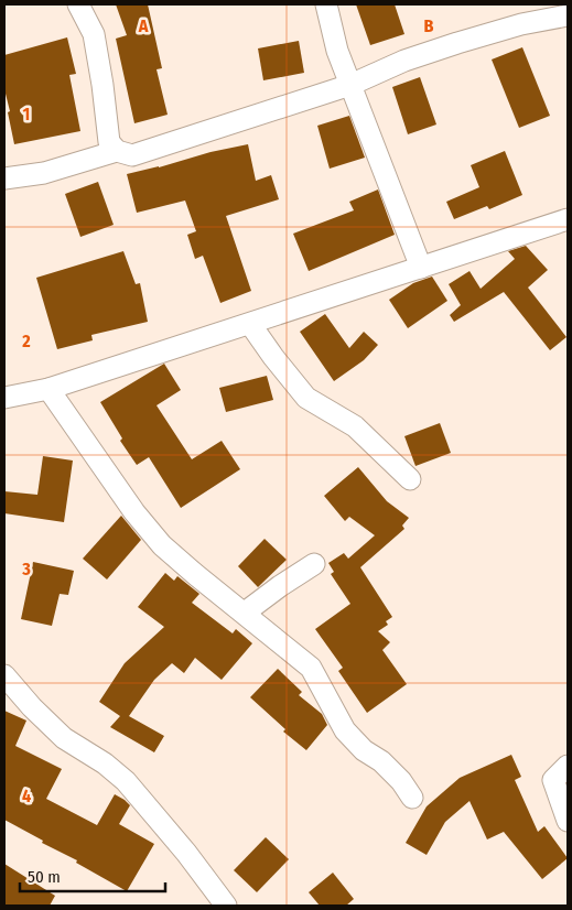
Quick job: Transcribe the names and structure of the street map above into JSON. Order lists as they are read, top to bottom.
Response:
{
  "scale_bar": "50 m",
  "grid": {
    "columns": ["A", "B"],
    "rows": [
      "1",
      "2",
      "3",
      "4"
    ]
  }
}
